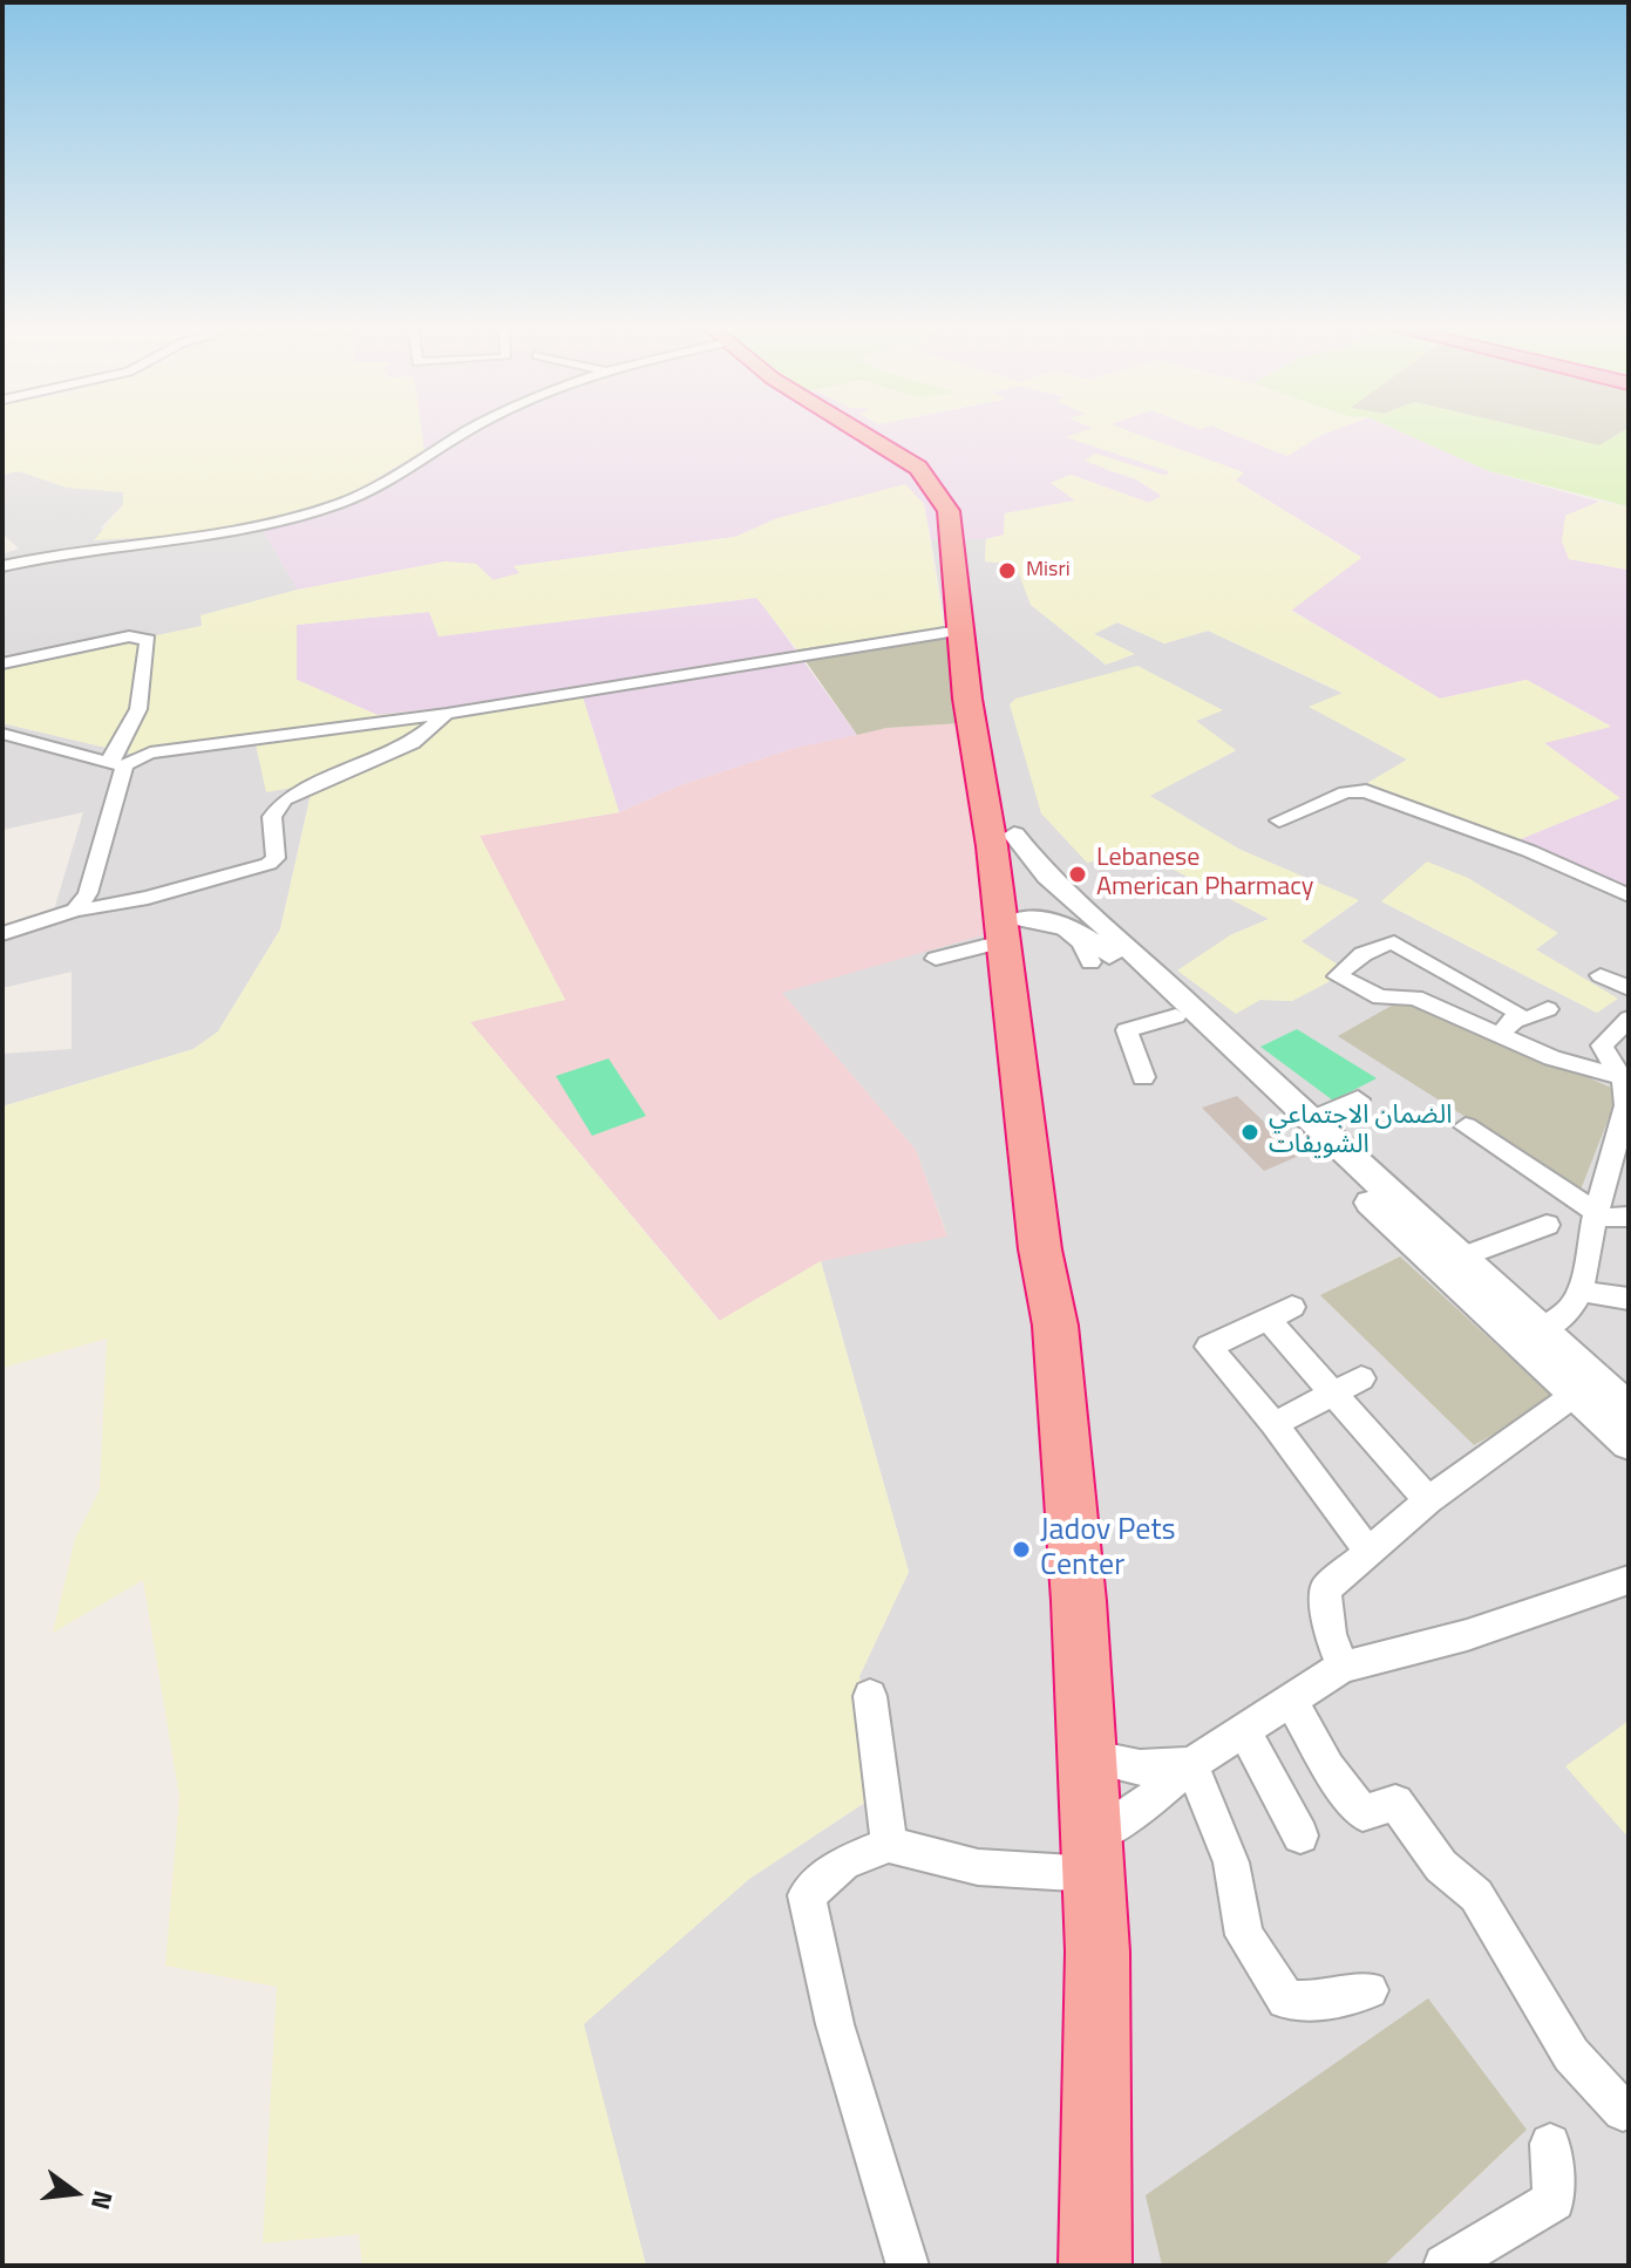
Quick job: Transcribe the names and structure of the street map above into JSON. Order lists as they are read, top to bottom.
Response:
{
  "places": [
    "Misri",
    "Lebanese American Pharmacy",
    "الضمان الاجتماعي الشويفات",
    "Jadov Pets Center"
  ],
  "north": "right"
}
